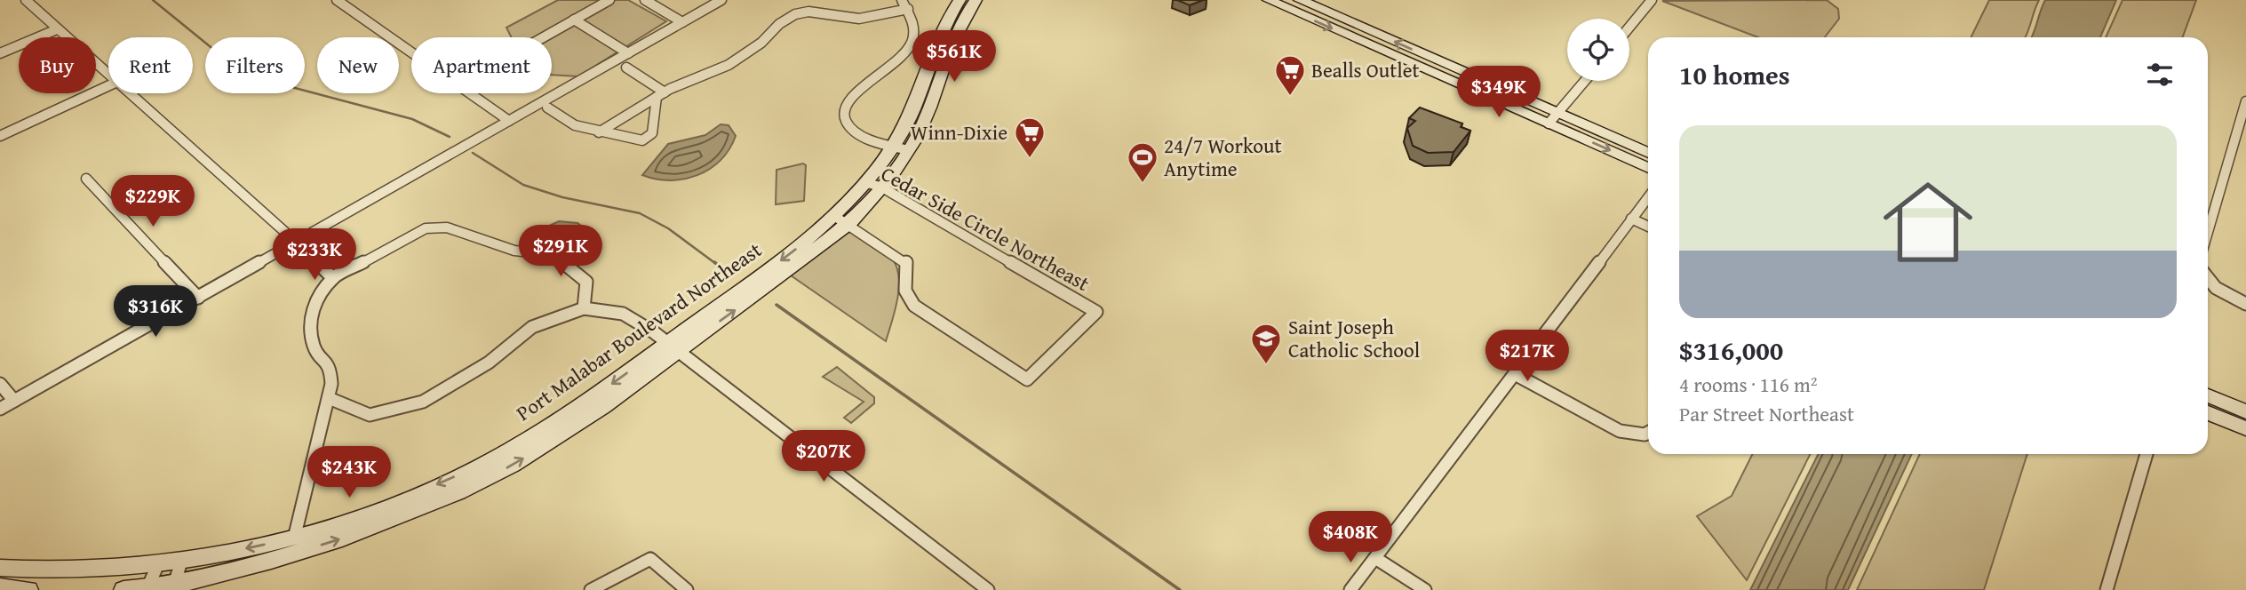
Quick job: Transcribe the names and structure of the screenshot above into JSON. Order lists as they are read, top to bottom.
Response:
{
  "streets": {
    "street": ["Cedar Side Circle Northeast", "Port Malabar Boulevard Northeast"]
  },
  "crossings": [
    ["Cedar Side Circle Northeast", "Port Malabar Boulevard Northeast"]
  ],
  "places": {
    "supermarket": ["Bealls Outlet", "Winn-Dixie"],
    "sports": ["24/7 Workout Anytime"],
    "school or university": ["Saint Joseph Catholic School"]
  },
  "page": {
    "price": [
      "$561K",
      "$349K",
      "$229K",
      "$291K",
      "$233K",
      "$316K",
      "$217K",
      "$207K",
      "$243K",
      "$408K"
    ],
    "chip": [
      "Buy",
      "Rent",
      "Filters",
      "New",
      "Apartment"
    ],
    "heading": "10 homes",
    "list": [
      {
        "name": "$316,000",
        "note": "4 rooms · 116 m² · Par Street Northeast"
      }
    ]
  }
}
